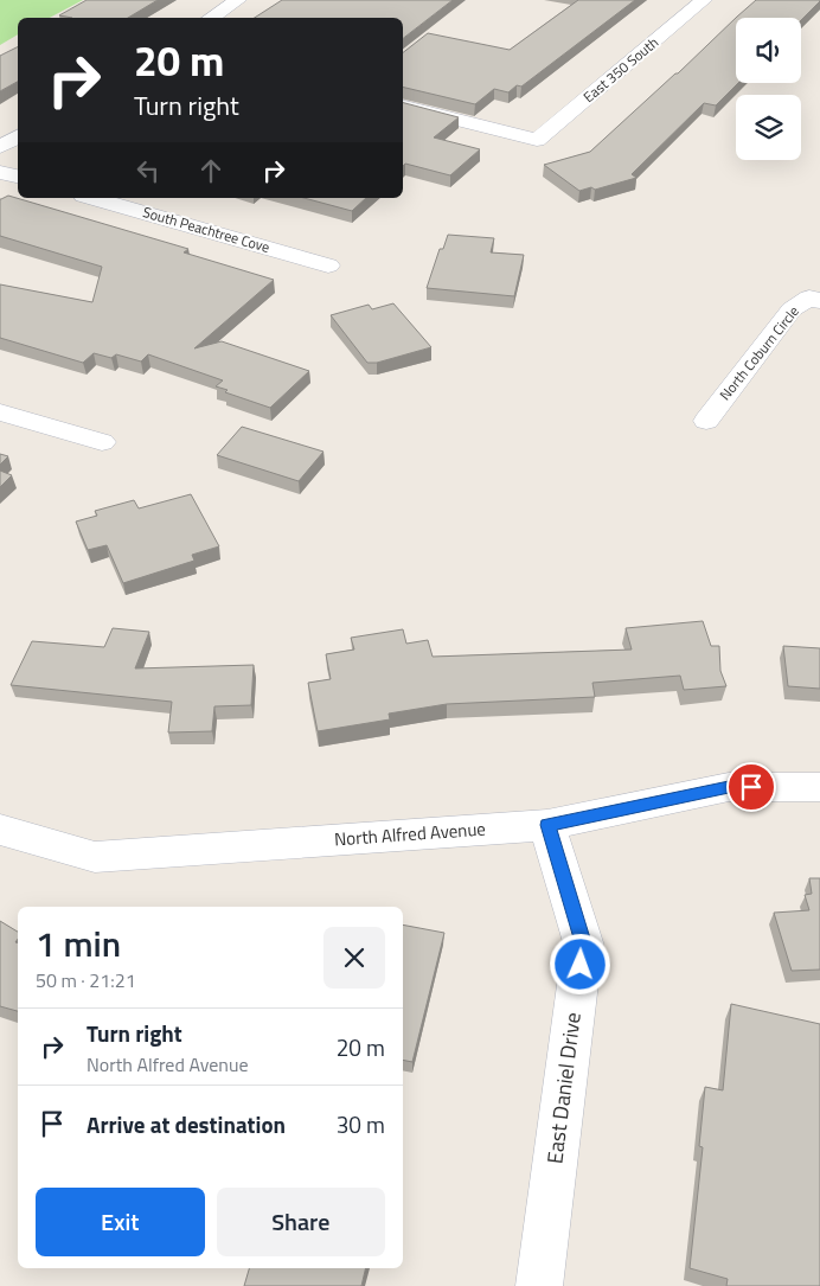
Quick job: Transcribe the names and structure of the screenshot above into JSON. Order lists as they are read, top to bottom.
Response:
{
  "streets": {
    "street": [
      "East 350 South",
      "South Peachtree Cove",
      "North Coburn Circle",
      "North Alfred Avenue",
      "East Daniel Drive"
    ]
  },
  "crossings": [
    ["North Alfred Avenue", "East Daniel Drive"]
  ],
  "page": {
    "turn": ["20 m", "Turn right"],
    "heading": ["1 min", "50 m · 21:21"],
    "list": [
      {
        "name": "Turn right",
        "note": "North Alfred Avenue",
        "value": "20 m"
      },
      {
        "name": "Arrive at destination",
        "value": "30 m"
      }
    ],
    "buttons": ["Exit", "Share"]
  }
}
